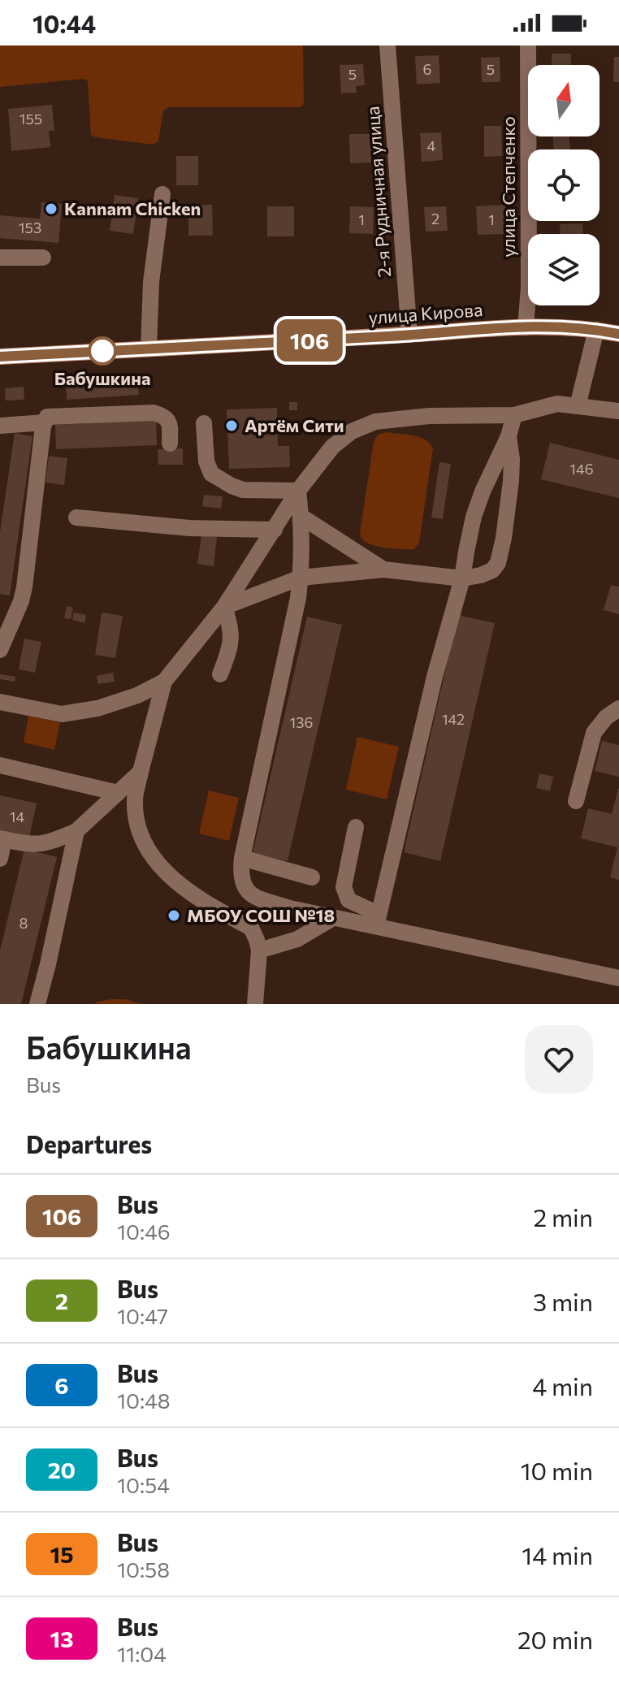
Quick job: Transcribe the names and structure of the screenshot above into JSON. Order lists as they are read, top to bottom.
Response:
{
  "streets": {
    "main road": ["улица Кирова"],
    "street": ["улица Степченко", "2-я Рудничная улица"]
  },
  "crossings": [
    ["улица Степченко", "улица Кирова"],
    ["2-я Рудничная улица", "улица Кирова"]
  ],
  "places": [
    "Kannam Chicken",
    "Бабушкина",
    "Артём Сити",
    "МБОУ СОШ №18"
  ],
  "lines": ["bus line 106"],
  "house_numbers": [
    "6",
    "5",
    "5",
    "155",
    "4",
    "2",
    "1",
    "1",
    "153",
    "146",
    "142",
    "136",
    "14",
    "8"
  ],
  "north": "top",
  "page": {
    "status": "10:44",
    "on_map": "106",
    "heading": [
      ["Бабушкина", "Bus"],
      "Departures"
    ],
    "list": [
      {
        "mark": "106",
        "name": "Bus",
        "note": "10:46",
        "value": "2 min"
      },
      {
        "mark": "2",
        "name": "Bus",
        "note": "10:47",
        "value": "3 min"
      },
      {
        "mark": "6",
        "name": "Bus",
        "note": "10:48",
        "value": "4 min"
      },
      {
        "mark": "20",
        "name": "Bus",
        "note": "10:54",
        "value": "10 min"
      },
      {
        "mark": "15",
        "name": "Bus",
        "note": "10:58",
        "value": "14 min"
      },
      {
        "mark": "13",
        "name": "Bus",
        "note": "11:04",
        "value": "20 min"
      }
    ]
  }
}
